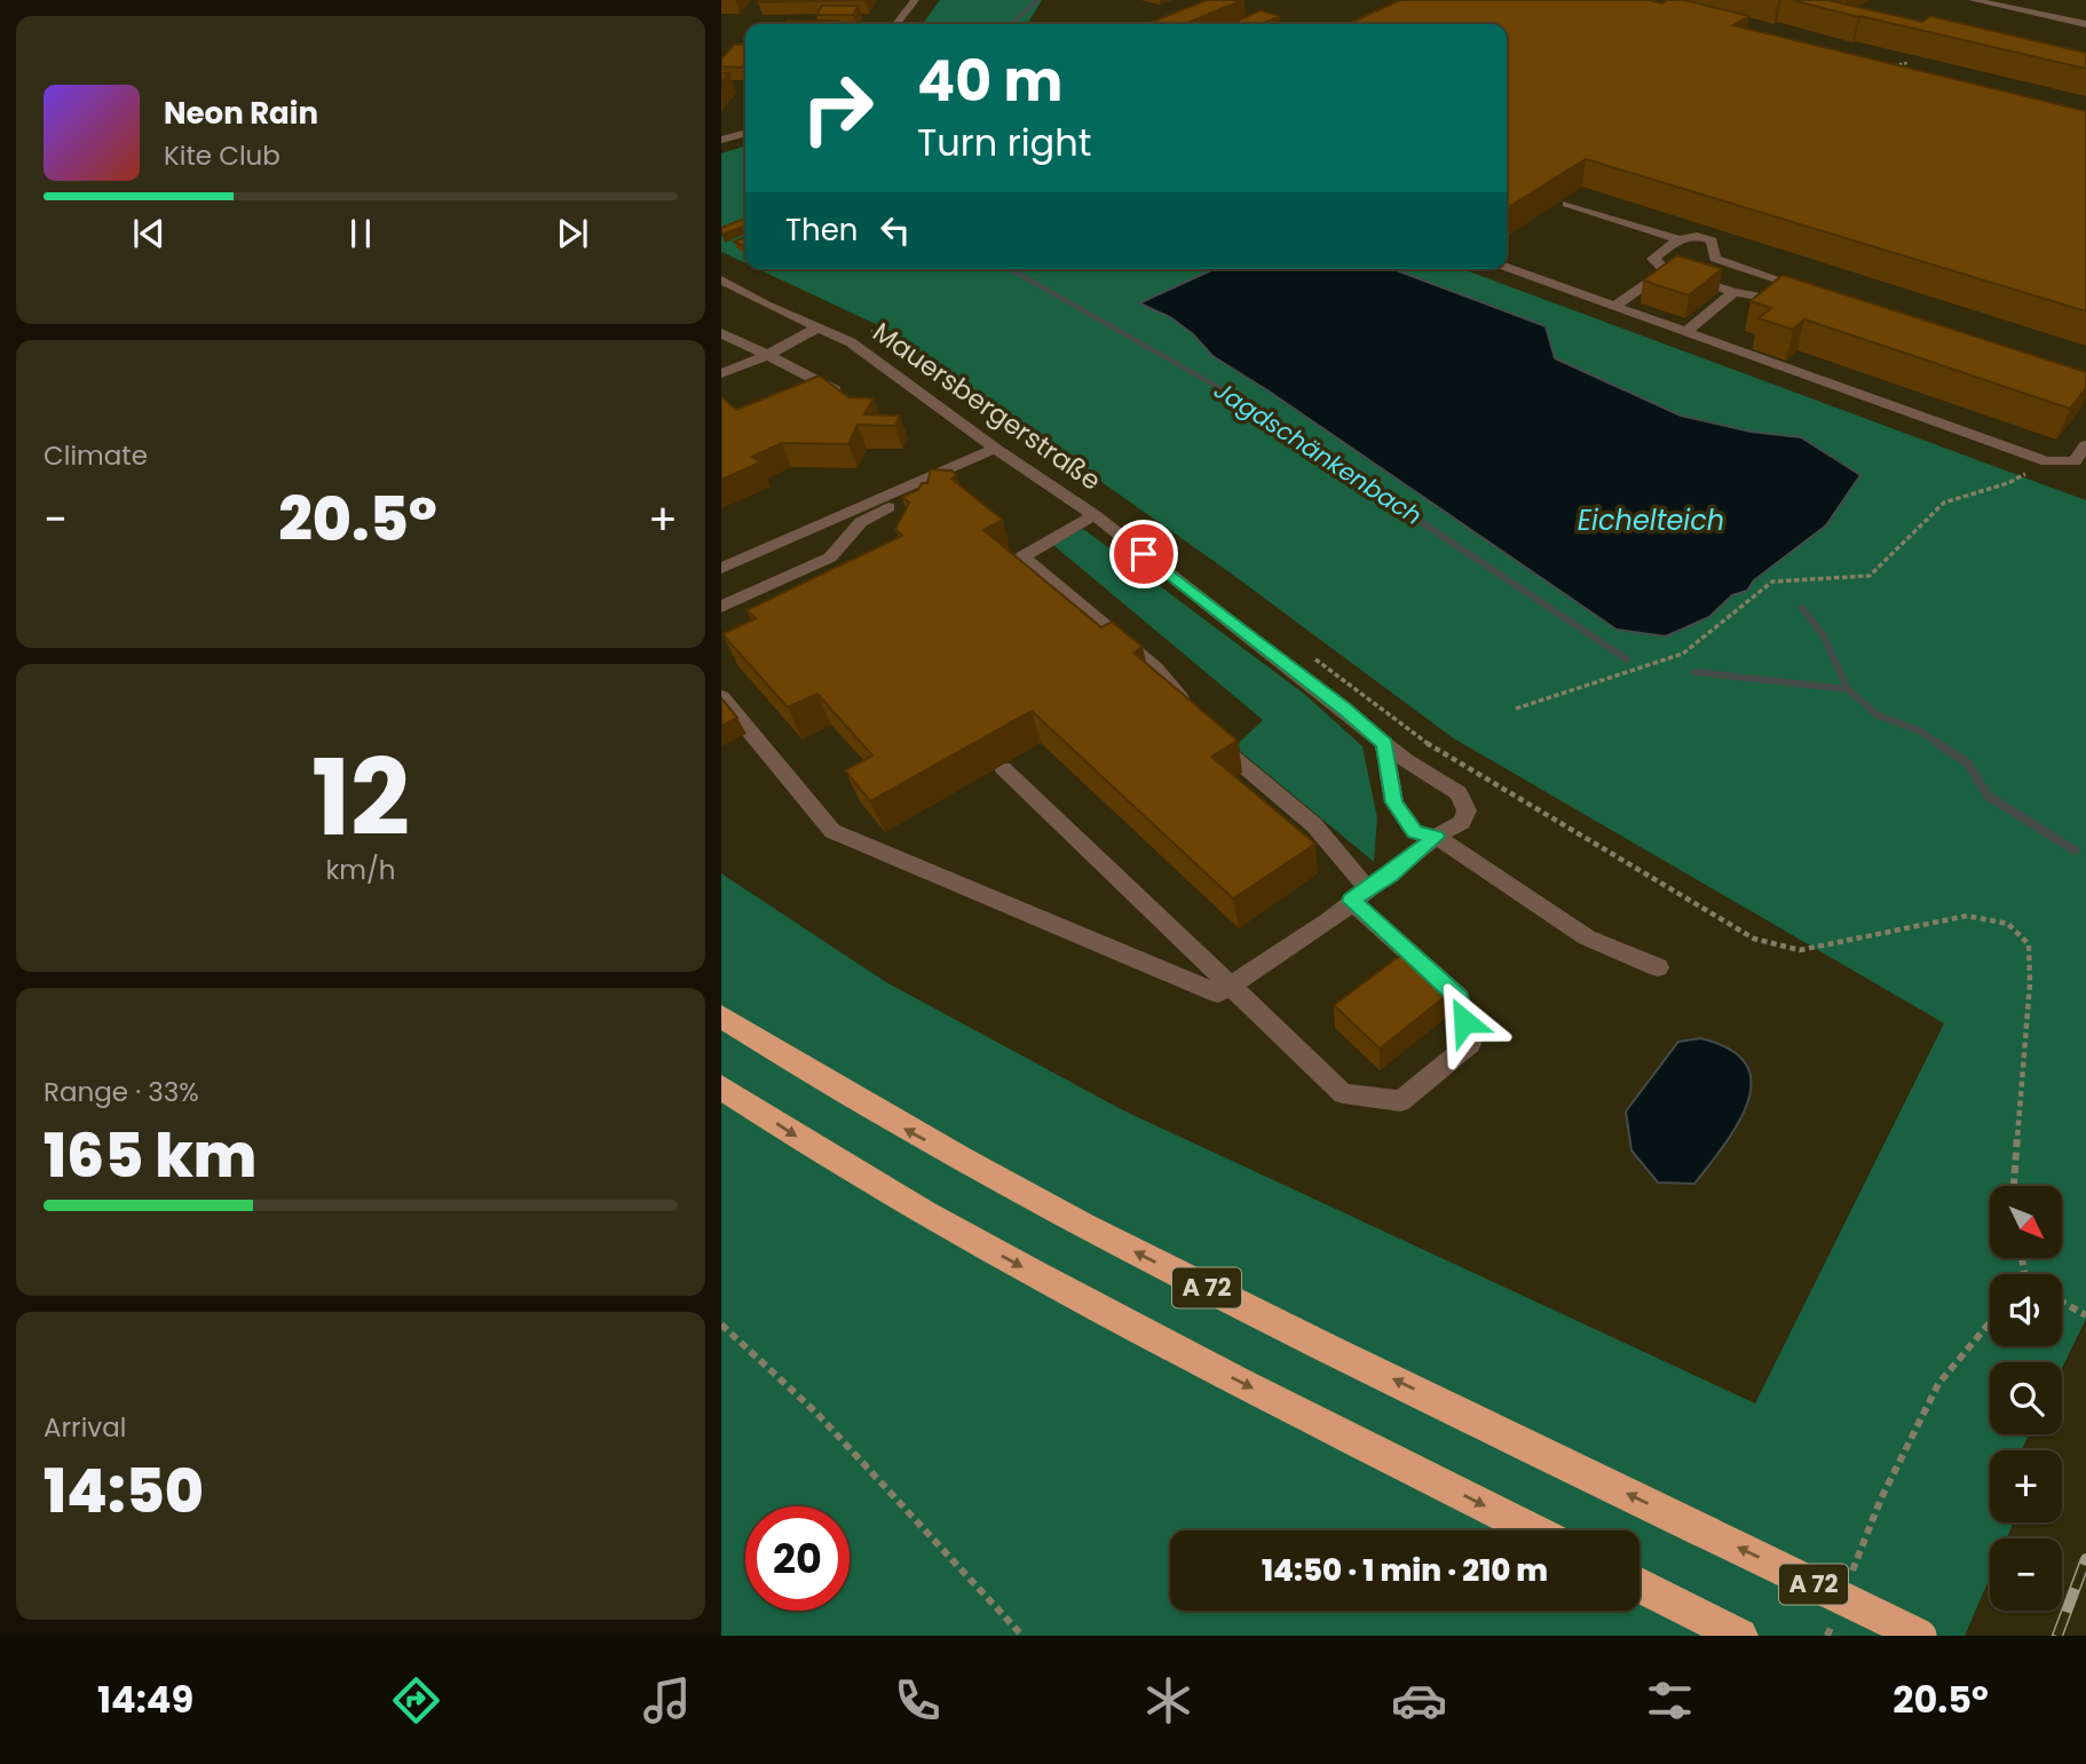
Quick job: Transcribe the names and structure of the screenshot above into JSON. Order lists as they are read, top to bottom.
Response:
{
  "streets": {
    "highway": ["A 72"],
    "street": ["Mauersbergerstraße"]
  },
  "water": ["Jagdschänkenbach", "Eichelteich"],
  "north": "bottom right",
  "page": {
    "turn": ["40 m", "Turn right"],
    "song": ["Neon Rain", "Kite Club"],
    "then": "Then",
    "tile": [
      "Climate",
      ["12", "km/h"],
      ["Range · 33%", "165 km"],
      ["Arrival", "14:50"]
    ],
    "heat": ["−", "20.5°", "+"],
    "map_buttons": ["+", "−"],
    "limit": "20",
    "trip": "14:50 · 1 min · 210 m",
    "tabs": ["14:49", "20.5°"]
  }
}
